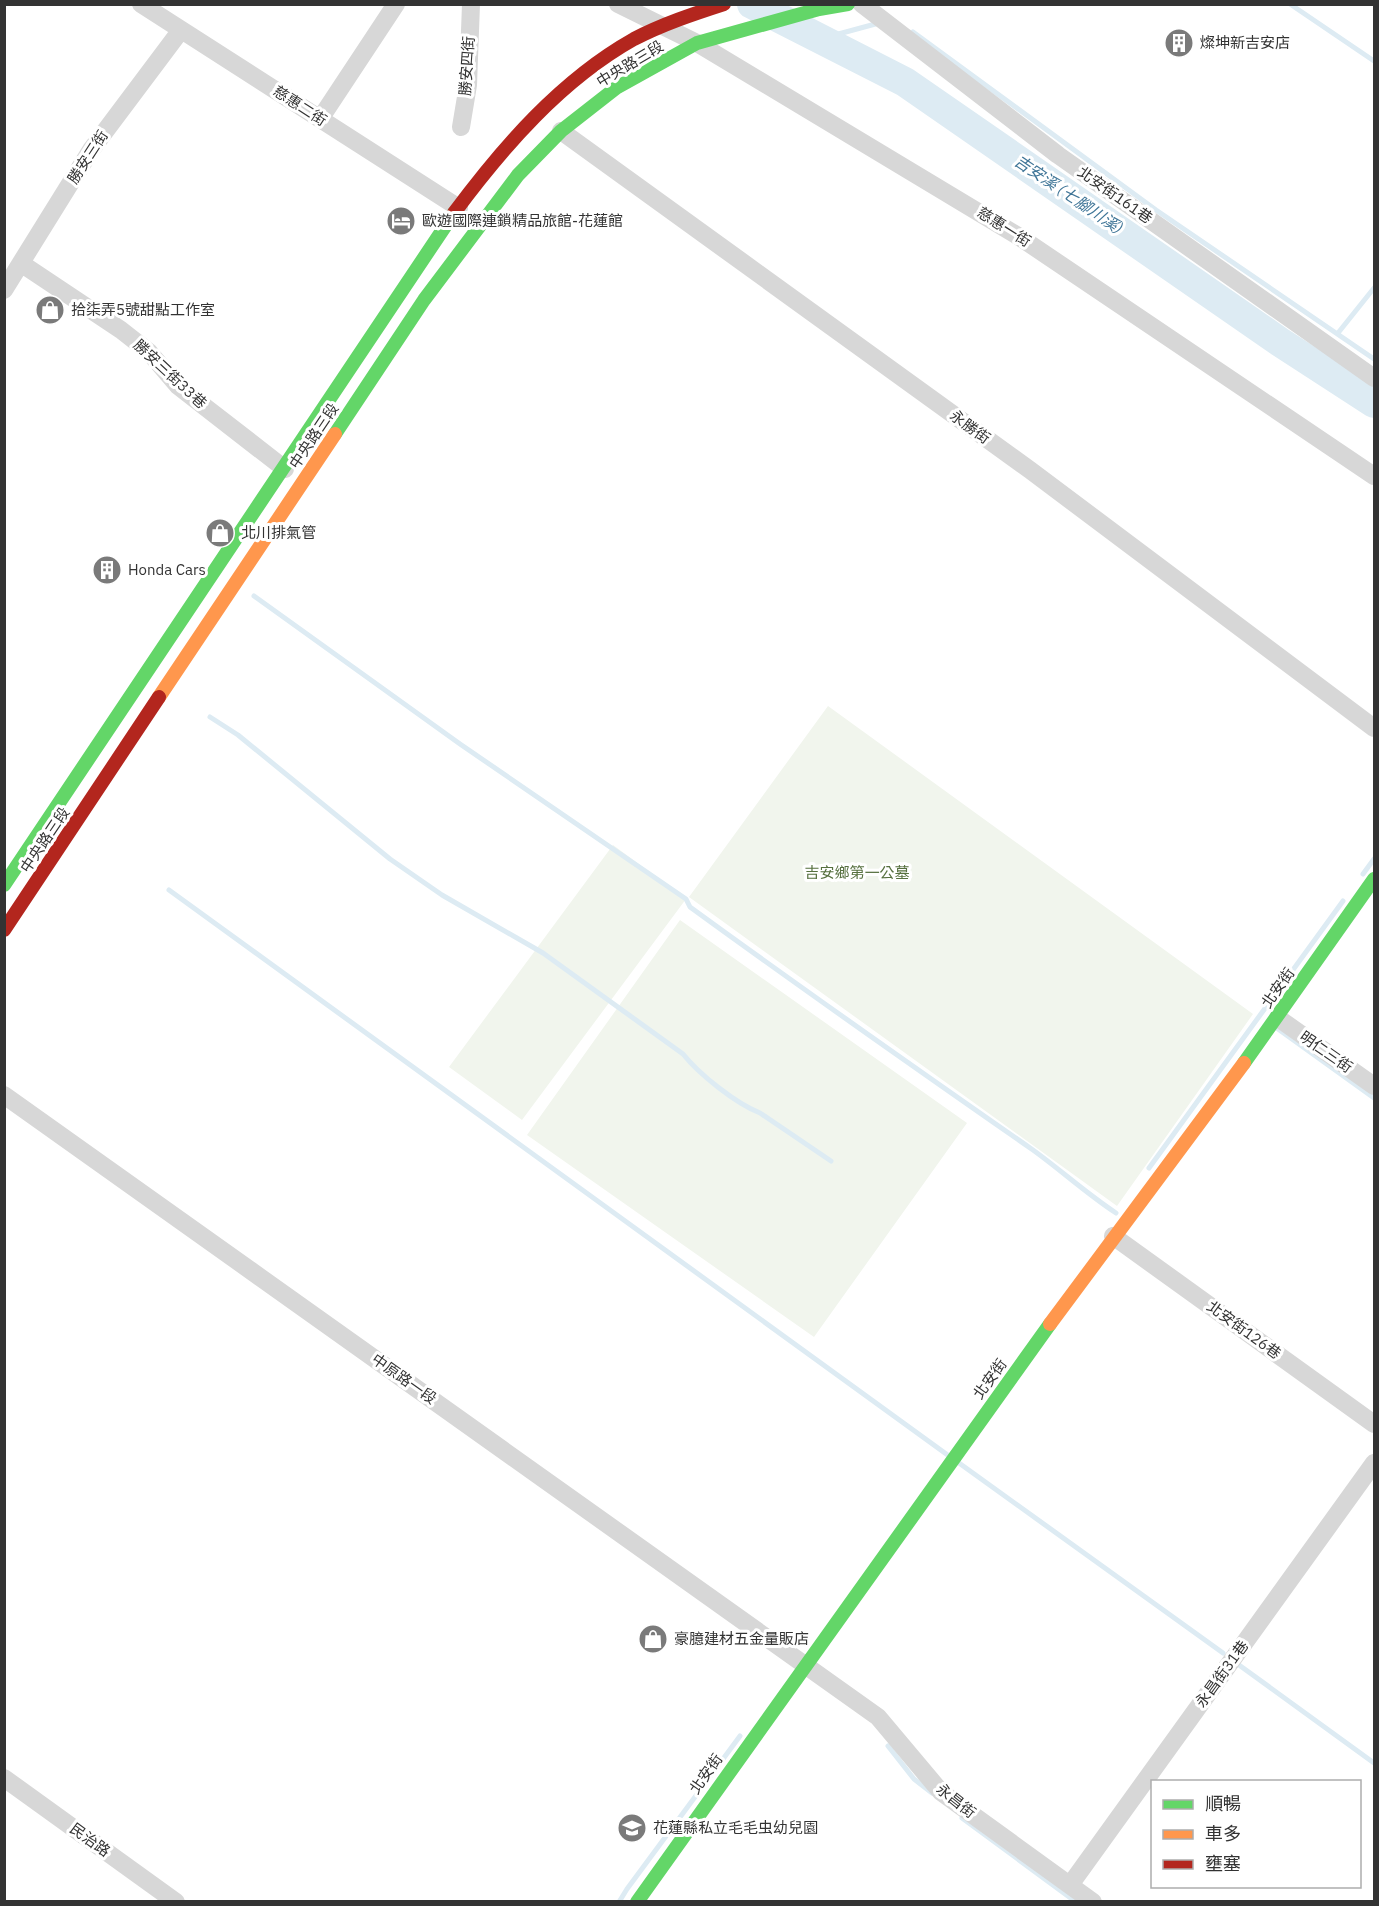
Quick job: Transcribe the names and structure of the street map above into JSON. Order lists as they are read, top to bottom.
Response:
{
  "streets": {
    "street": [
      "中央路三段",
      "勝安四街",
      "慈惠二街",
      "勝安三街",
      "北安街161巷",
      "慈惠一街",
      "勝安三街33巷",
      "永勝街",
      "北安街",
      "明仁三街",
      "北安街126巷",
      "中原路一段",
      "永昌街31巷",
      "永昌街",
      "民治路"
    ]
  },
  "crossings": [
    ["中央路三段", "慈惠二街"],
    ["中央路三段", "慈惠一街"],
    ["中央路三段", "勝安三街33巷"],
    ["中央路三段", "永勝街"],
    ["慈惠二街", "勝安三街"],
    ["勝安三街", "勝安三街33巷"],
    ["北安街", "明仁三街"],
    ["北安街", "北安街126巷"],
    ["北安街", "中原路一段"],
    ["北安街", "永昌街"],
    ["中原路一段", "永昌街"],
    ["永昌街31巷", "永昌街"]
  ],
  "water": ["吉安溪 (七腳川溪)"],
  "parks": ["吉安鄉第一公墓"],
  "places": {
    "building": ["燦坤新吉安店", "Honda Cars"],
    "hotel": ["歐遊國際連鎖精品旅館-花蓮館"],
    "shop": ["拾柒弄5號甜點工作室", "北川排氣管", "豪臆建材五金量販店"],
    "school or university": ["花蓮縣私立毛毛虫幼兒園"]
  },
  "legend": ["順暢", "車多", "壅塞"]
}
